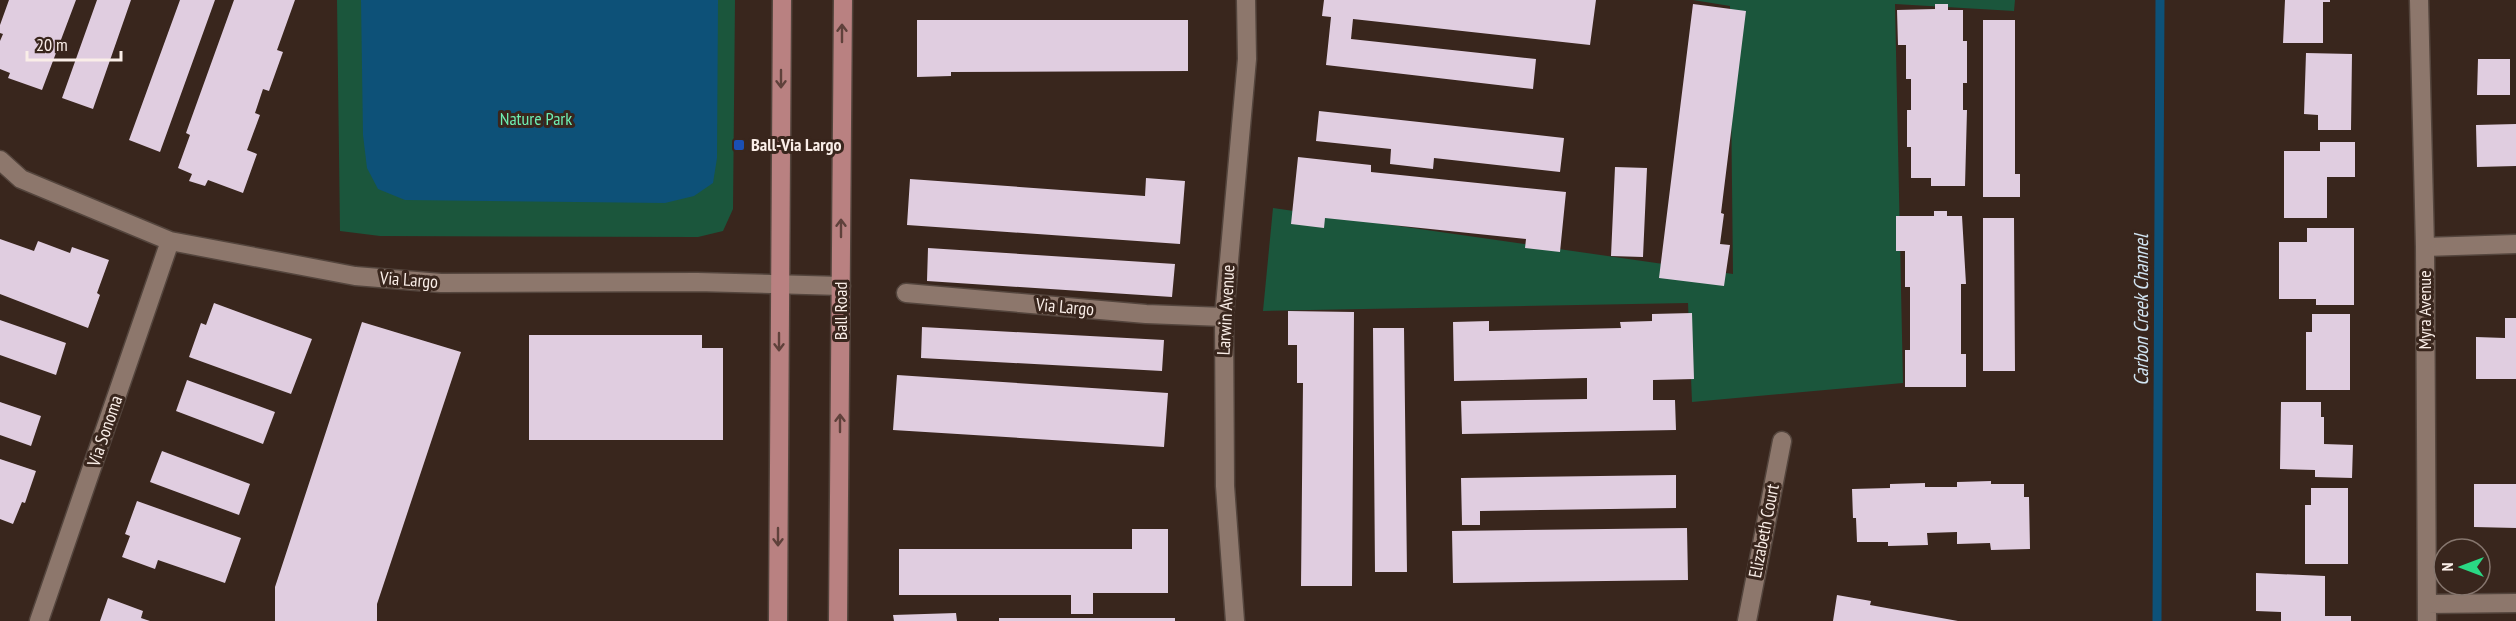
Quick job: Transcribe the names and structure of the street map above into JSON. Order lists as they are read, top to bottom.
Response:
{
  "streets": {
    "main road": ["Ball Road"],
    "street": [
      "Via Largo",
      "Larwin Avenue",
      "Myra Avenue",
      "Via Sonoma",
      "Elizabeth Court"
    ]
  },
  "crossings": [
    ["Via Largo", "Larwin Avenue"],
    ["Via Largo", "Ball Road"],
    ["Via Largo", "Via Sonoma"]
  ],
  "water": ["Carbon Creek Channel"],
  "parks": ["Nature Park"],
  "places": {
    "transit": ["Ball-Via Largo"]
  },
  "scale_bar": "20 m",
  "north": "left"
}
